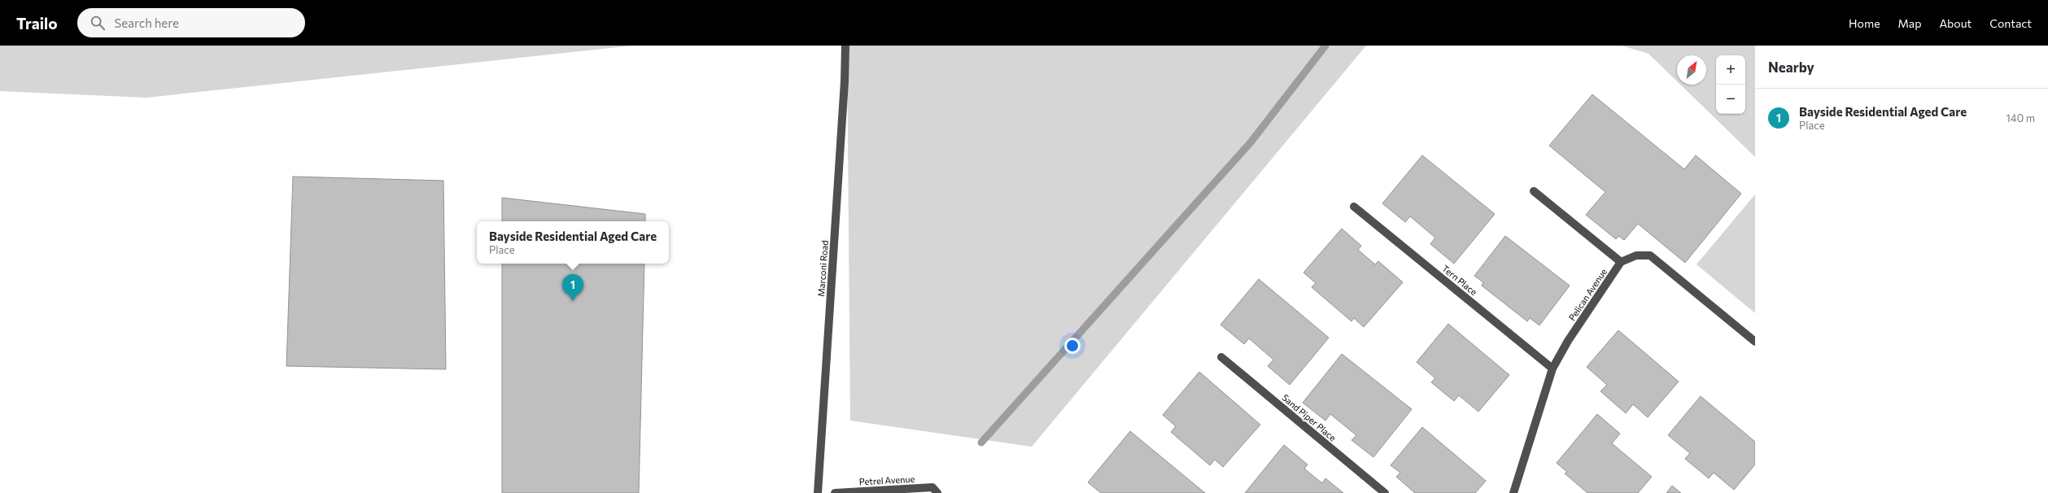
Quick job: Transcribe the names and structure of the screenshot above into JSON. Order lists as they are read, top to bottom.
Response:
{
  "streets": {
    "street": [
      "Marconi Road",
      "Tern Place",
      "Pelican Avenue",
      "Sand Piper Place",
      "Petrel Avenue"
    ]
  },
  "crossings": [
    ["Tern Place", "Pelican Avenue"]
  ],
  "north": "top right",
  "page": {
    "header": "Trailo",
    "search": "Search here",
    "nav": [
      "Home",
      "Map",
      "About",
      "Contact"
    ],
    "heading": "Nearby",
    "map_buttons": ["+", "−"],
    "list": [
      {
        "mark": "1",
        "name": "Bayside Residential Aged Care",
        "note": "Place",
        "value": "140 m"
      }
    ],
    "popup": ["Bayside Residential Aged Care", "Place"],
    "pins": "1"
  }
}
